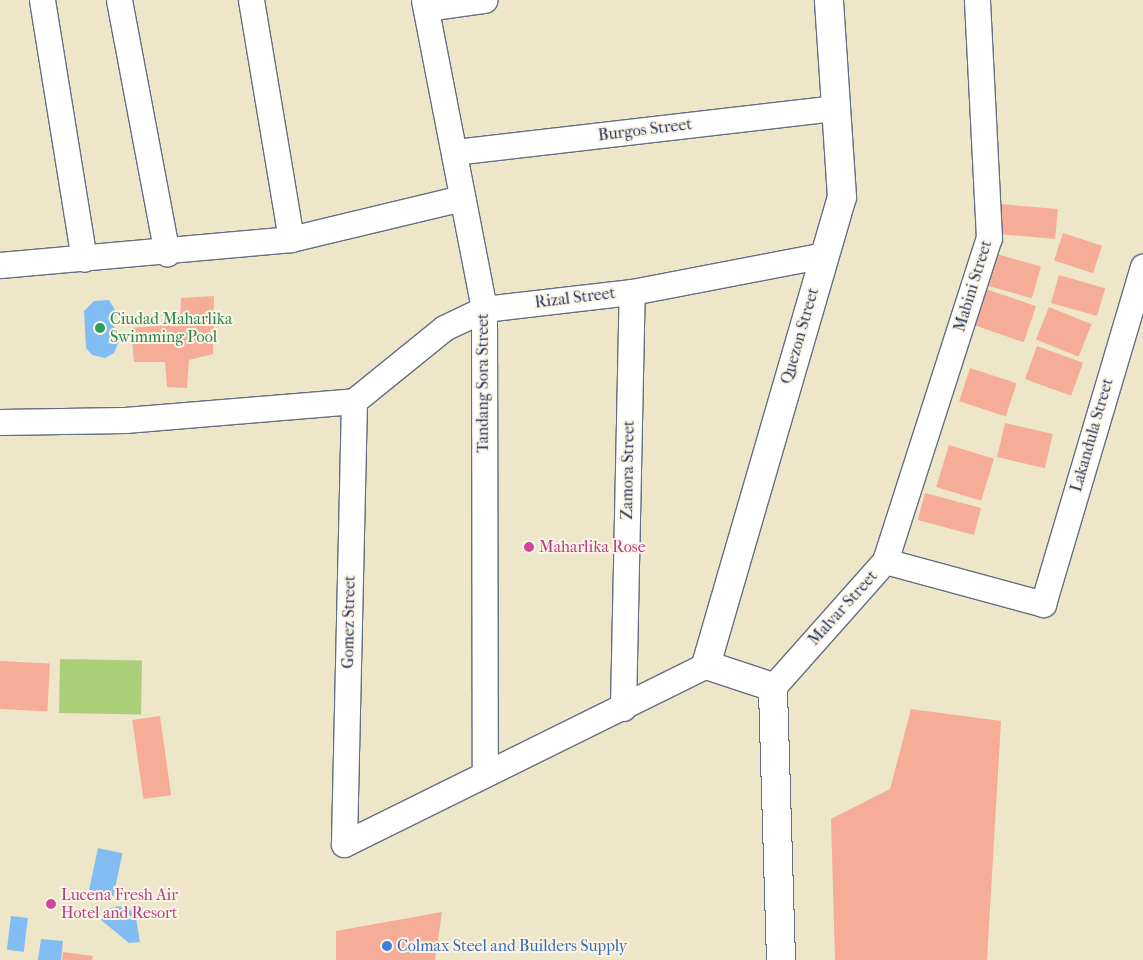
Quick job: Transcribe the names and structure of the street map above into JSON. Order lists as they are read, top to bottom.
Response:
{
  "streets": {
    "street": [
      "Burgos Street",
      "Mabini Street",
      "Rizal Street",
      "Quezon Street",
      "Tandang Sora Street",
      "Lakandula Street",
      "Zamora Street",
      "Malvar Street",
      "Gomez Street"
    ]
  },
  "crossings": [
    ["Burgos Street", "Quezon Street"],
    ["Burgos Street", "Tandang Sora Street"],
    ["Mabini Street", "Malvar Street"],
    ["Rizal Street", "Quezon Street"],
    ["Rizal Street", "Tandang Sora Street"],
    ["Rizal Street", "Zamora Street"],
    ["Rizal Street", "Gomez Street"],
    ["Tandang Sora Street", "Gomez Street"],
    ["Lakandula Street", "Malvar Street"]
  ],
  "places": [
    "Ciudad Maharlika Swimming Pool",
    "Maharlika Rose",
    "Lucena Fresh Air Hotel and Resort",
    "Colmax Steel and Builders Supply"
  ]
}
